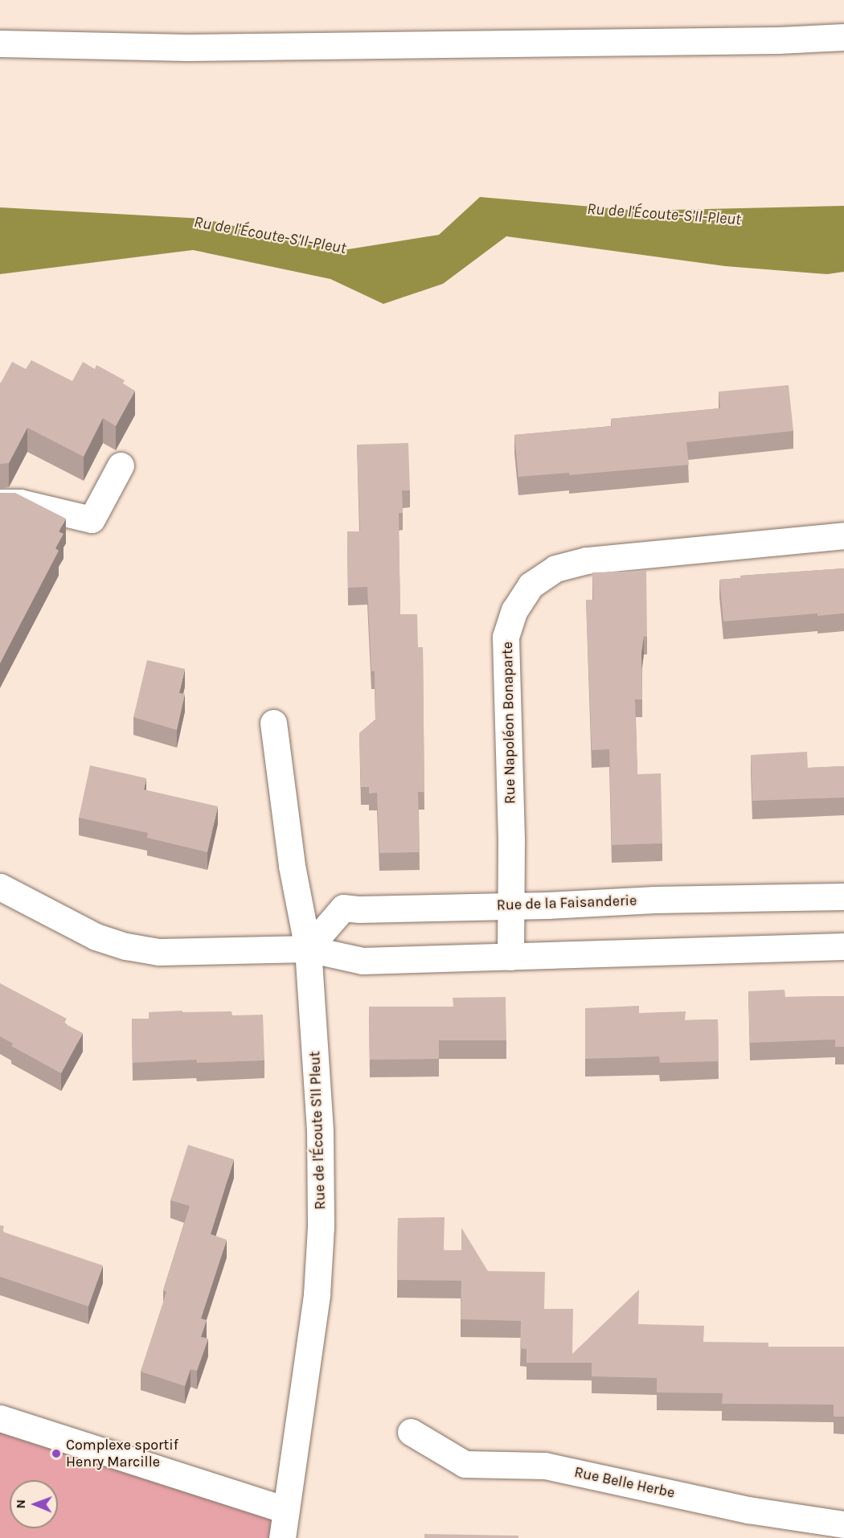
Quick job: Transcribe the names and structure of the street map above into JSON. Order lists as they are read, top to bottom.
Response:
{
  "streets": {
    "street": [
      "Rue Napoléon Bonaparte",
      "Rue de la Faisanderie",
      "Rue de l'Écoute S'Il Pleut",
      "Rue Belle Herbe"
    ]
  },
  "crossings": [
    ["Rue Napoléon Bonaparte", "Rue de la Faisanderie"],
    ["Rue de la Faisanderie", "Rue de l'Écoute S'Il Pleut"]
  ],
  "water": ["Ru de l'Écoute-S'Il-Pleut"],
  "places": ["Complexe sportif Henry Marcille"],
  "north": "left"
}
